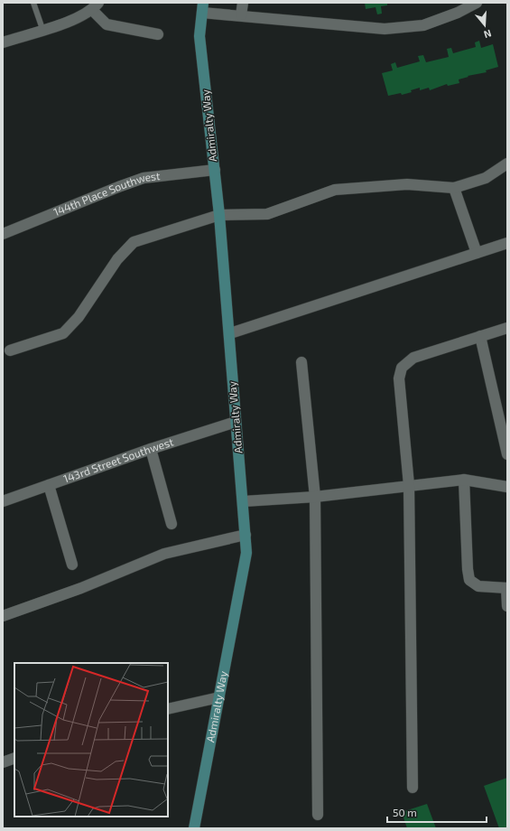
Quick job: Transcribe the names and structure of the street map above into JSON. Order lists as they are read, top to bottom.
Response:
{
  "streets": {
    "street": ["Admiralty Way", "144th Place Southwest", "143rd Street Southwest"]
  },
  "crossings": [
    ["Admiralty Way", "144th Place Southwest"],
    ["Admiralty Way", "143rd Street Southwest"]
  ],
  "scale_bar": "50 m",
  "north": "bottom"
}
